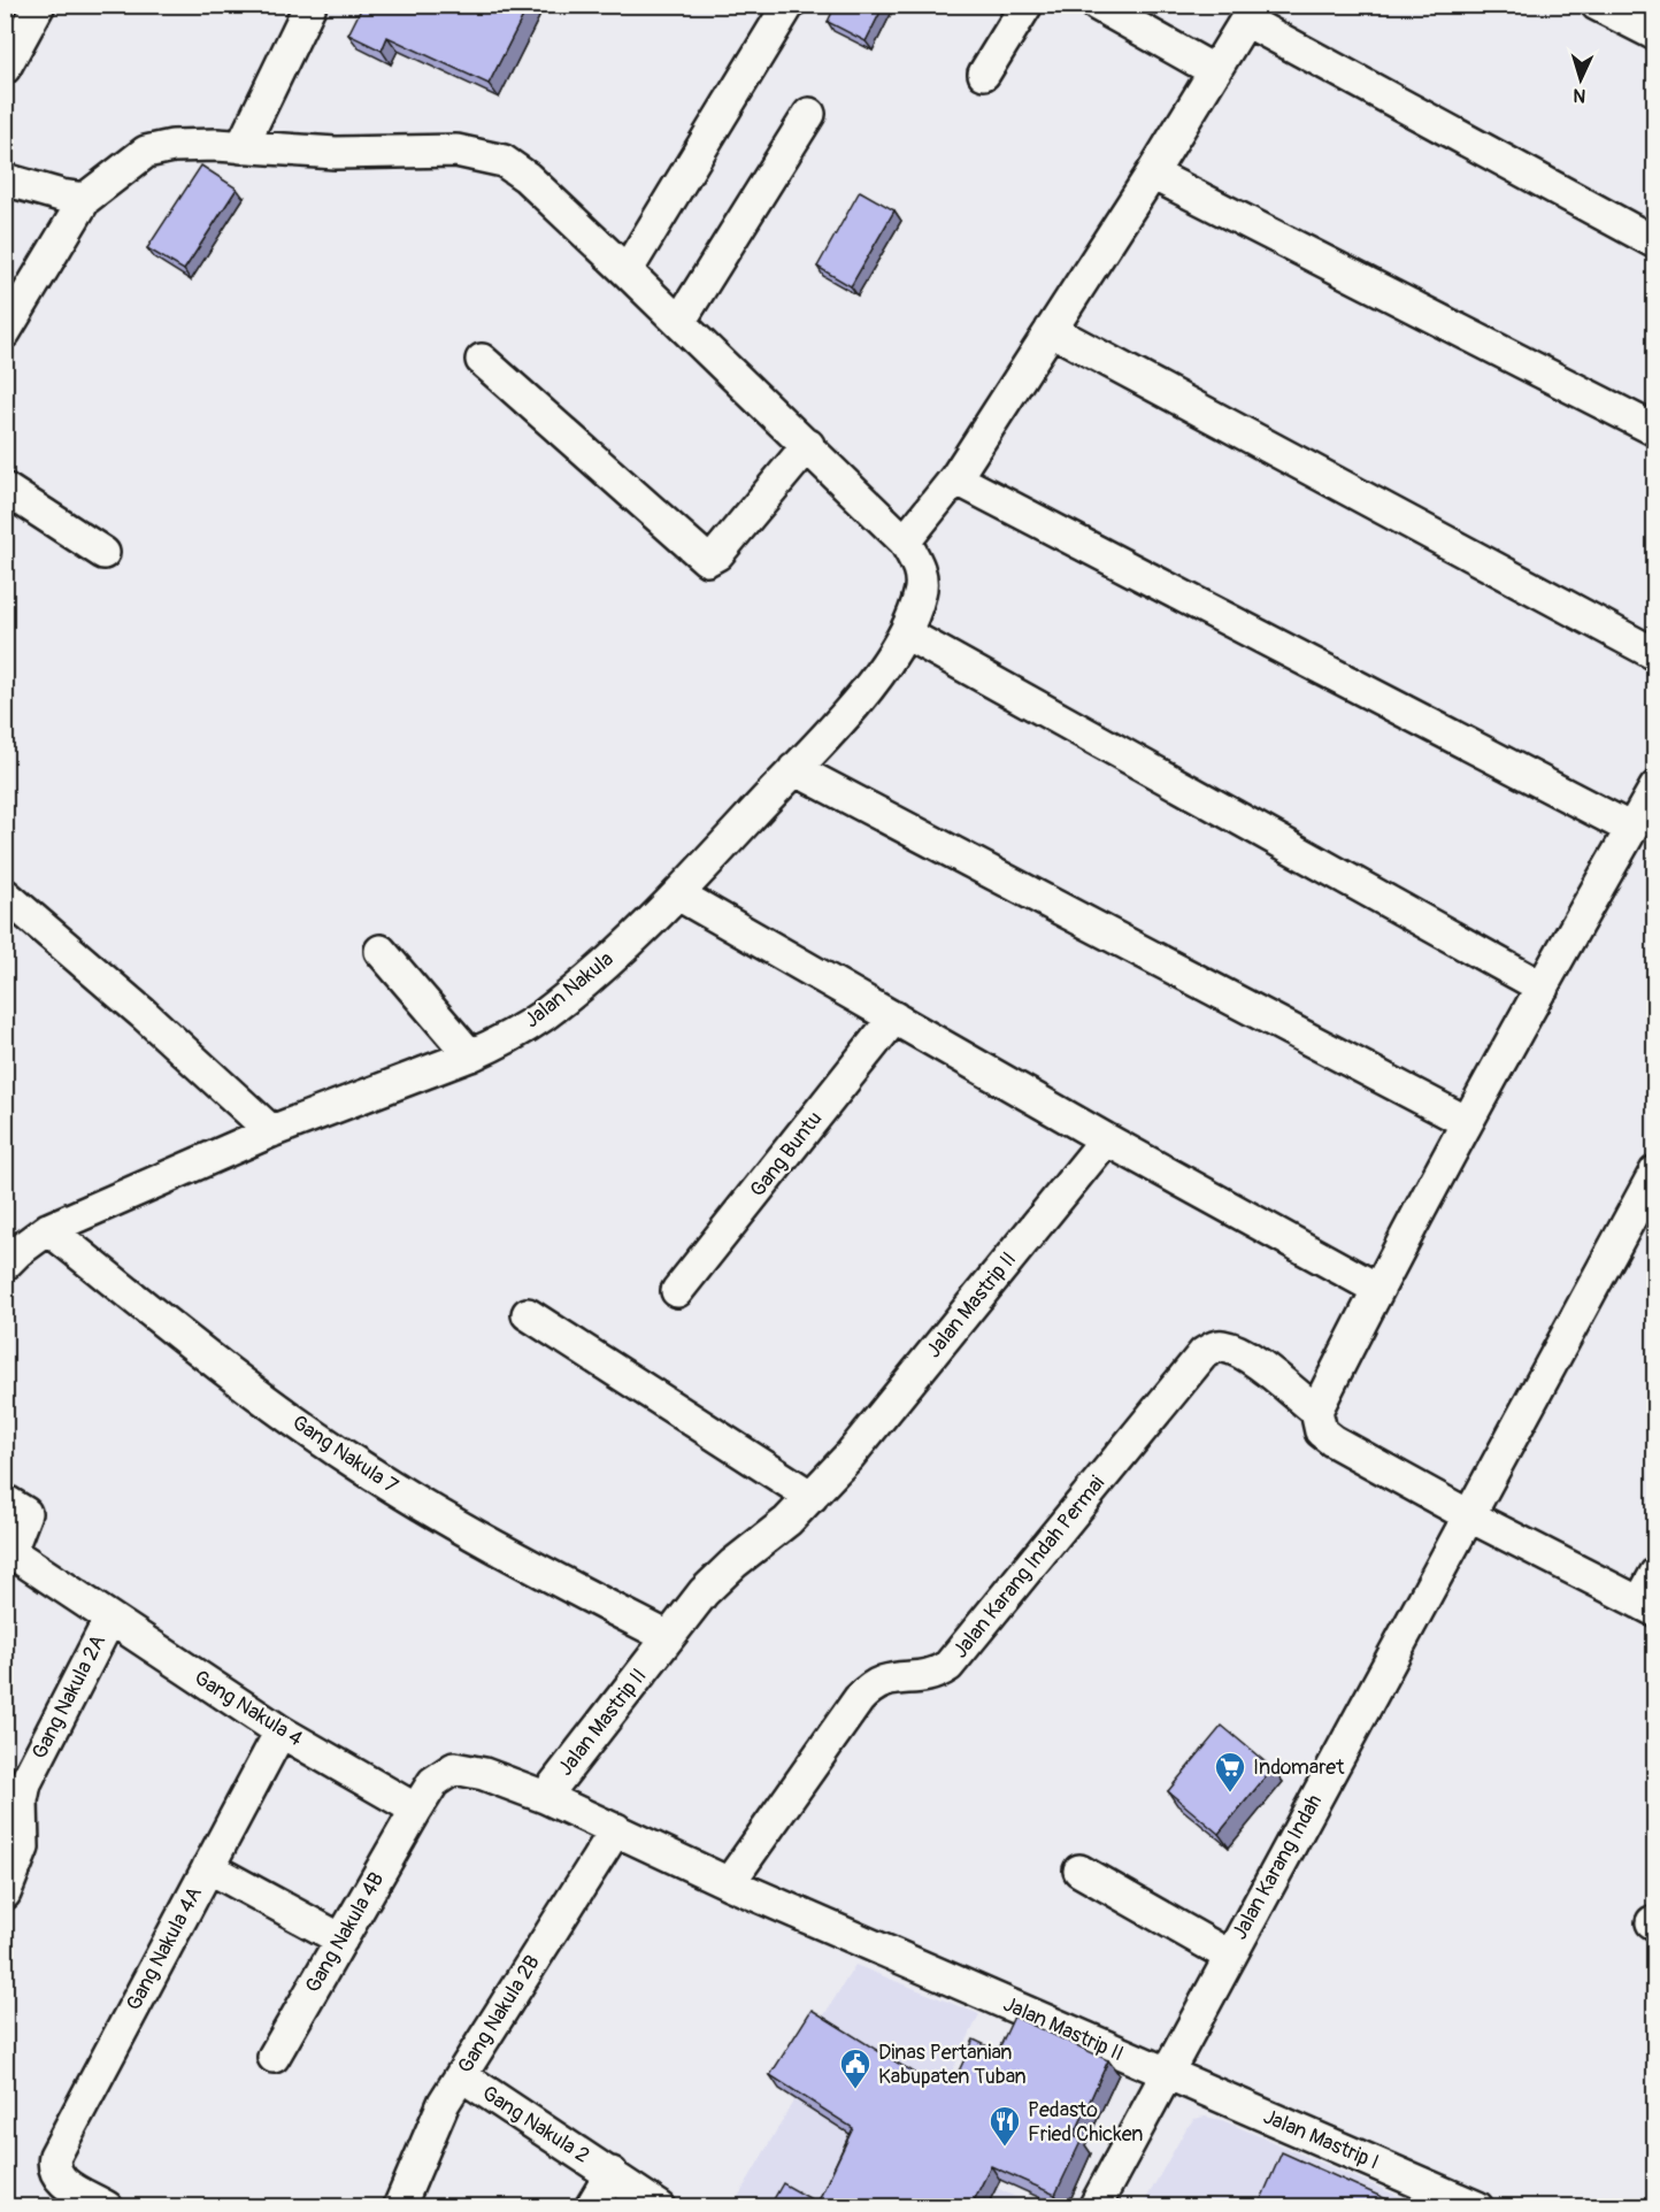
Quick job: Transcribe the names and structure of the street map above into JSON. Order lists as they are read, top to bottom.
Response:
{
  "streets": {
    "street": [
      "Jalan Nakula",
      "Gang Buntu",
      "Jalan Mastrip II",
      "Gang Nakula 7",
      "Jalan Karang Indah Permai",
      "Gang Nakula 2A",
      "Gang Nakula 4",
      "Jalan Karang Indah",
      "Gang Nakula 4B",
      "Gang Nakula 4A",
      "Gang Nakula 2B",
      "Gang Nakula 2",
      "Jalan Mastrip I"
    ]
  },
  "crossings": [
    ["Jalan Nakula", "Gang Nakula 7"],
    ["Jalan Mastrip II", "Gang Nakula 7"],
    ["Jalan Mastrip II", "Jalan Karang Indah Permai"],
    ["Jalan Mastrip II", "Jalan Karang Indah"],
    ["Jalan Mastrip II", "Gang Nakula 2B"],
    ["Jalan Mastrip II", "Jalan Mastrip I"],
    ["Gang Nakula 2A", "Gang Nakula 4"],
    ["Gang Nakula 4", "Gang Nakula 4B"],
    ["Gang Nakula 4", "Gang Nakula 4A"],
    ["Jalan Karang Indah", "Jalan Mastrip I"],
    ["Gang Nakula 2B", "Gang Nakula 2"]
  ],
  "places": {
    "supermarket": ["Indomaret"],
    "public building": ["Dinas Pertanian Kabupaten Tuban"],
    "restaurant": ["Pedasto Fried Chicken"]
  },
  "north": "bottom"
}
